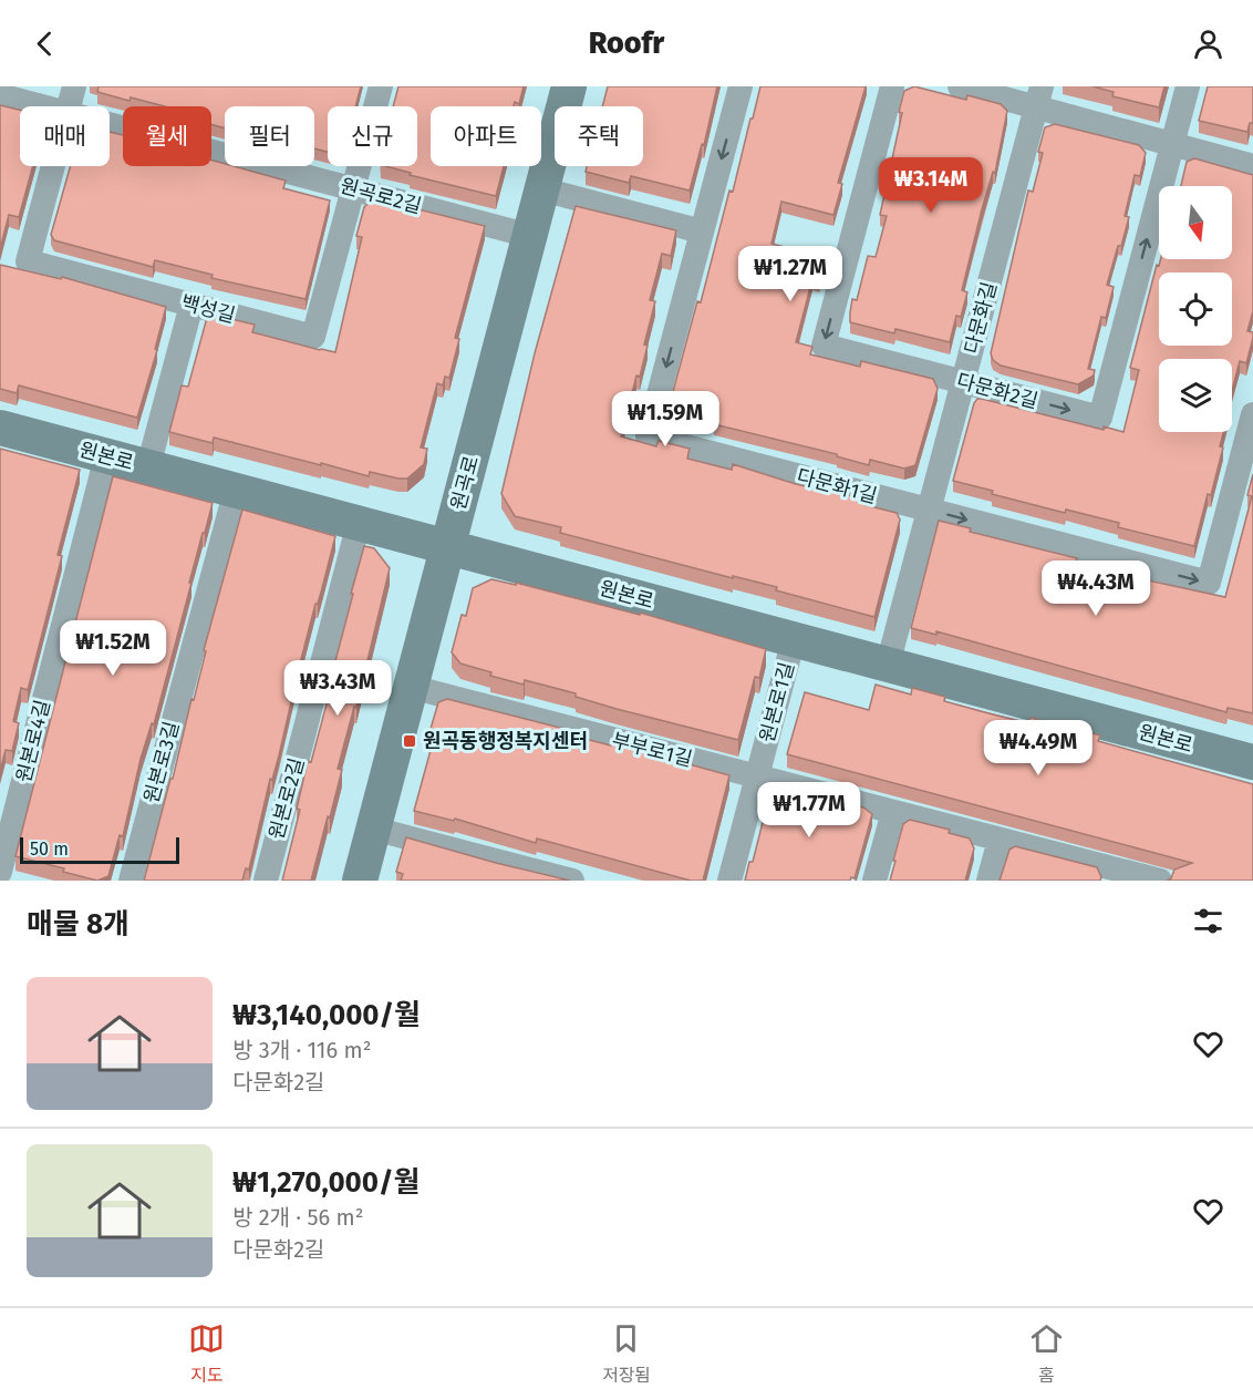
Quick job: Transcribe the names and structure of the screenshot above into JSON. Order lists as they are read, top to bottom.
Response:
{
  "streets": {
    "street": [
      "원곡로2길",
      "백성길",
      "다문화길",
      "다문화2길",
      "원본로",
      "원곡로",
      "다문화1길",
      "원본로1길",
      "원본로4길",
      "부부로1길",
      "원본로3길",
      "원본로2길"
    ]
  },
  "crossings": [
    ["원곡로2길", "백성길"],
    ["원곡로2길", "원곡로"],
    ["다문화길", "다문화2길"],
    ["다문화길", "원본로"],
    ["다문화길", "다문화1길"],
    ["원본로", "원곡로"],
    ["원본로", "원본로1길"],
    ["원본로", "원본로4길"],
    ["원본로", "원본로3길"],
    ["원본로", "원본로2길"],
    ["원곡로", "부부로1길"],
    ["원본로1길", "부부로1길"]
  ],
  "places": {
    "transit": ["원곡동행정복지센터"]
  },
  "scale_bar": "50 m",
  "north": "bottom",
  "page": {
    "header": "Roofr",
    "chip": [
      "매매",
      "월세",
      "필터",
      "신규",
      "아파트",
      "주택"
    ],
    "price": [
      "₩3.14M",
      "₩1.27M",
      "₩1.59M",
      "₩4.43M",
      "₩1.52M",
      "₩3.43M",
      "₩4.49M",
      "₩1.77M"
    ],
    "scale": "50 m",
    "heading": "매물 8개",
    "list": [
      {
        "name": "₩3,140,000/월",
        "note": "방 3개 · 116 m² · 다문화2길"
      },
      {
        "name": "₩1,270,000/월",
        "note": "방 2개 · 56 m² · 다문화2길"
      }
    ],
    "tabs": ["지도", "저장됨", "홈"]
  }
}
